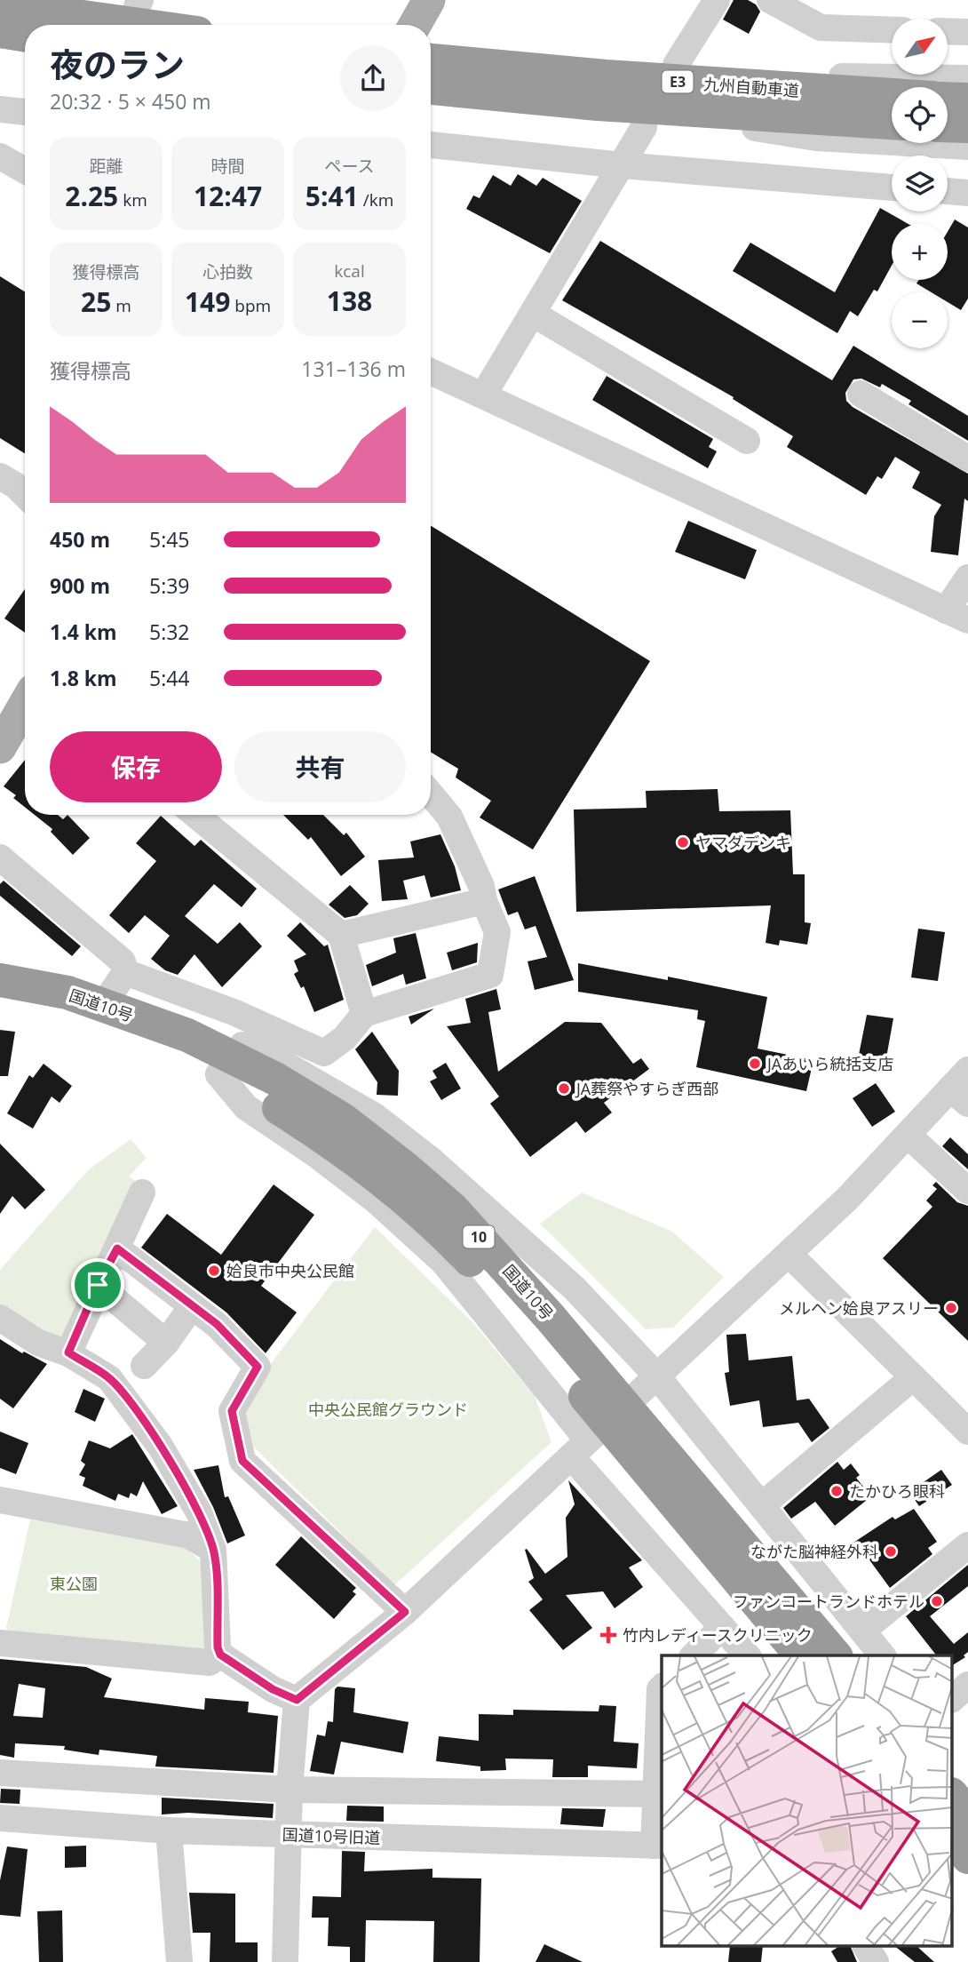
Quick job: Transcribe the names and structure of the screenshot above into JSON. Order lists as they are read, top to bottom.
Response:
{
  "streets": {
    "highway": [
      "E3",
      "九州自動車道",
      "国道10号",
      "10"
    ],
    "street": ["国道10号旧道"]
  },
  "parks": ["中央公民館グラウンド", "東公園"],
  "places": {
    "other": [
      "ヤマダデンキ",
      "JAあいら統括支店",
      "JA葬祭やすらぎ西部",
      "姶良市中央公民館",
      "メルヘン姶良アスリー",
      "たかひろ眼科",
      "ながた脳神経外科",
      "ファンコートランドホテル"
    ],
    "health": ["竹内レディースクリニック"]
  },
  "north": "top right",
  "page": {
    "map_buttons": ["+", "−"],
    "heading": ["夜のラン", "20:32 · 5 × 450 m"],
    "stats": [
      ["距離", "2.25 km"],
      ["時間", "12:47"],
      ["ペース", "5:41 /km"],
      ["獲得標高", "25 m"],
      ["心拍数", "149 bpm"],
      ["kcal", "138"]
    ],
    "chart": ["獲得標高", "131–136 m"],
    "list": [
      {
        "name": "450 m",
        "note": "5:45"
      },
      {
        "name": "900 m",
        "note": "5:39"
      },
      {
        "name": "1.4 km",
        "note": "5:32"
      },
      {
        "name": "1.8 km",
        "note": "5:44"
      }
    ],
    "buttons": ["保存", "共有"]
  }
}
